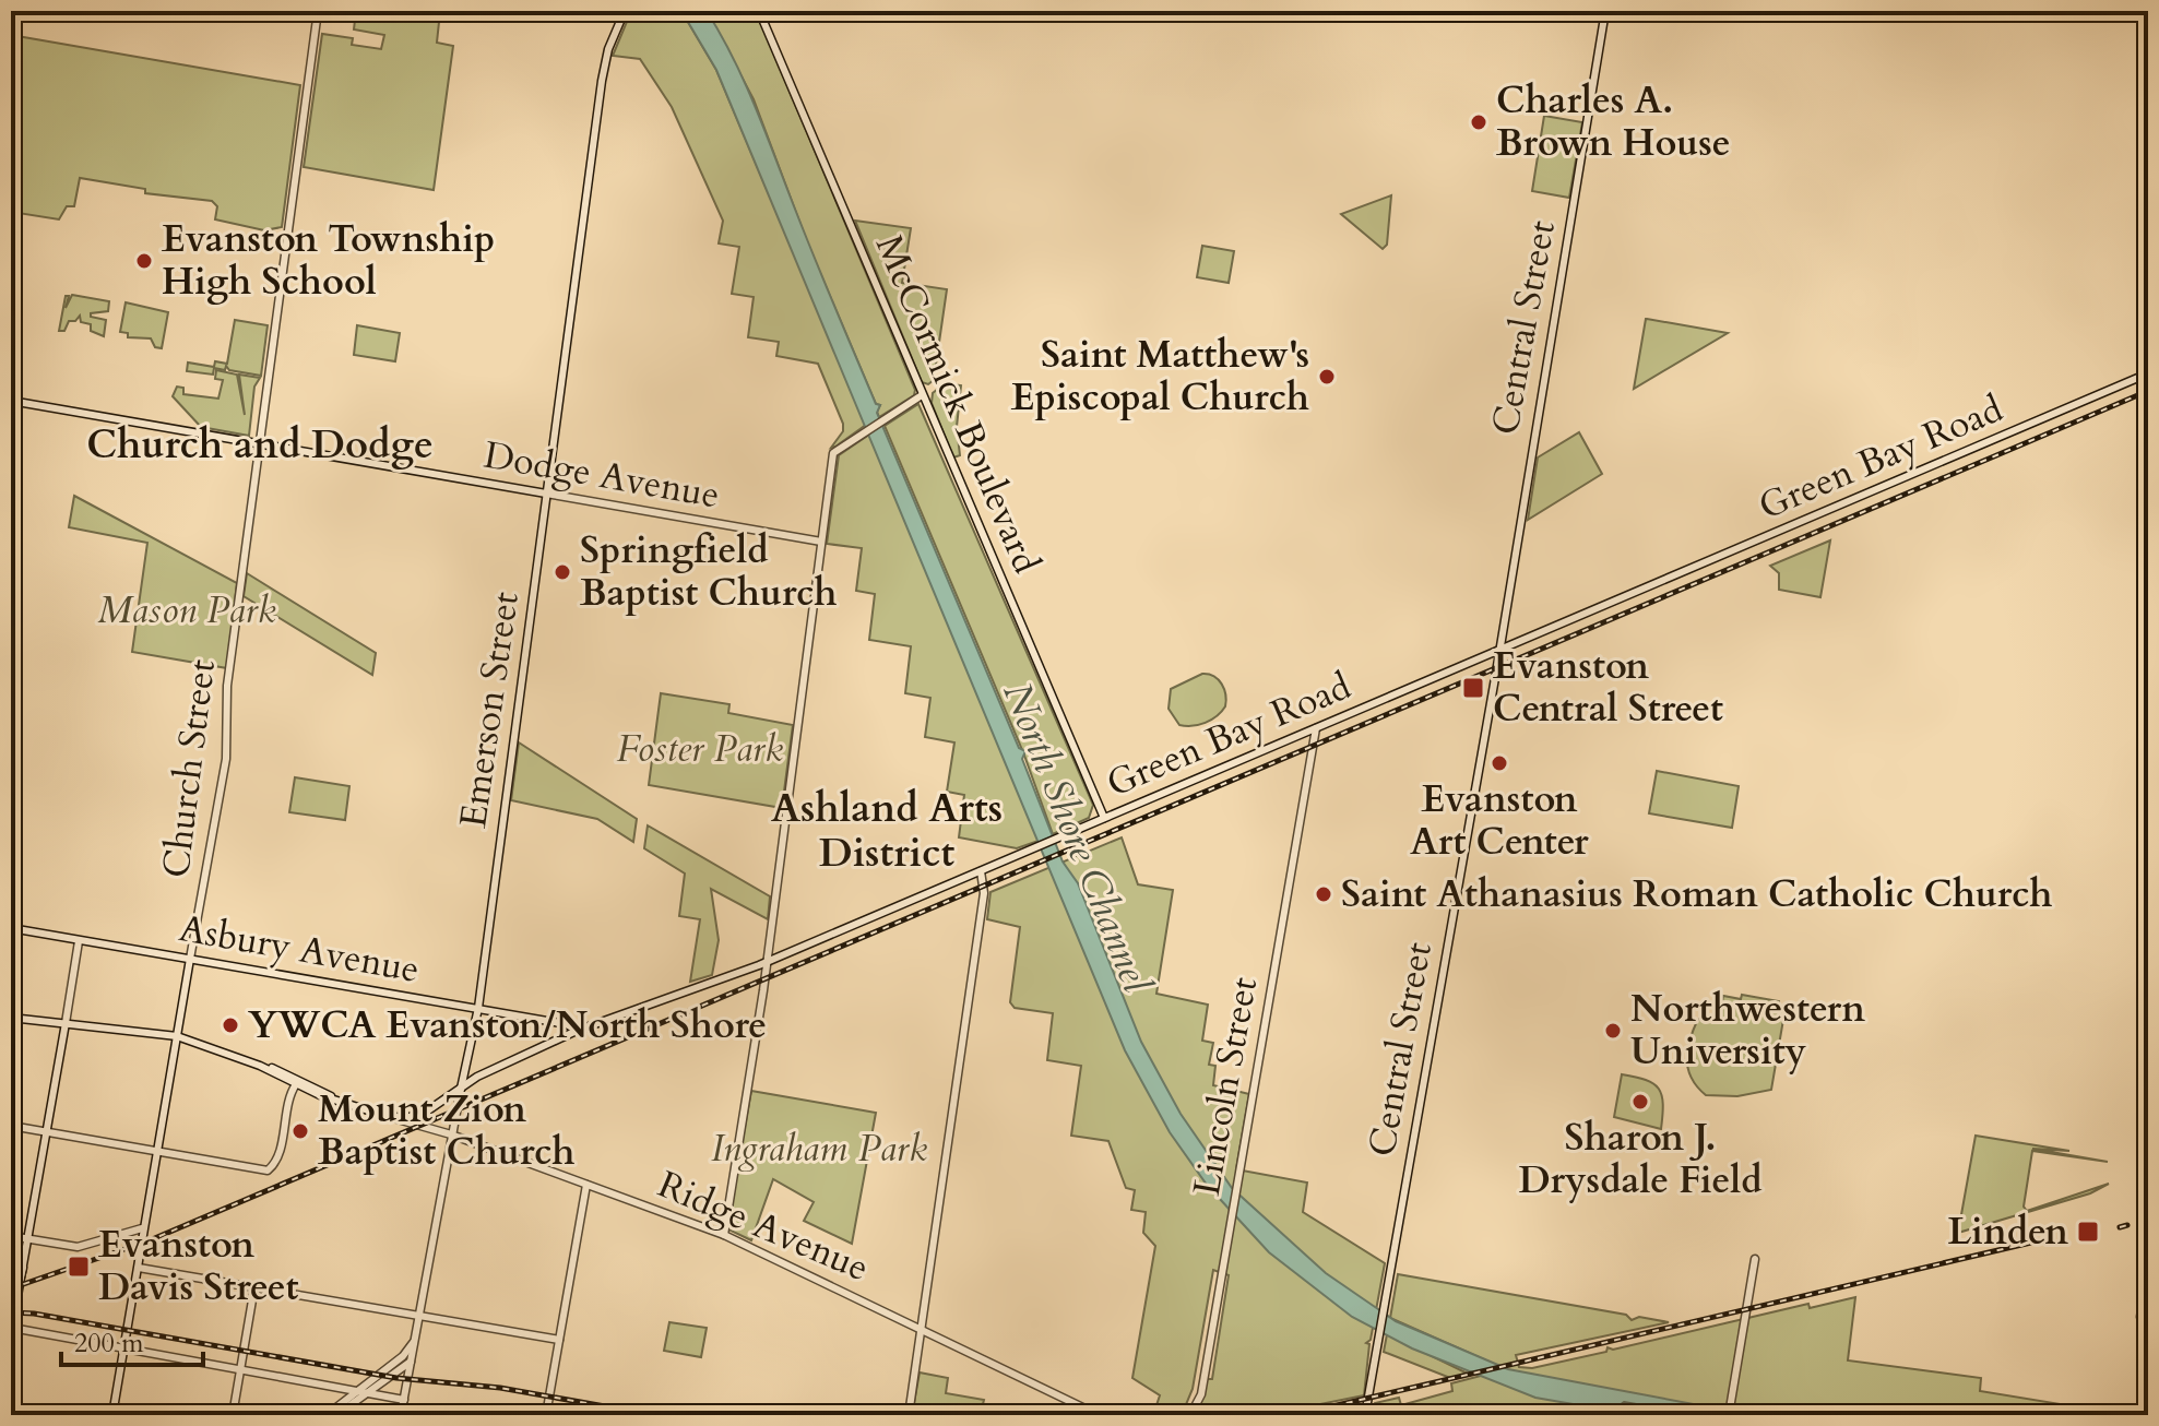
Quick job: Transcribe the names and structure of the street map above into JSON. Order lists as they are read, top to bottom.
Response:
{
  "streets": {
    "main road": [
      "Central Street",
      "McCormick Boulevard",
      "Green Bay Road",
      "Dodge Avenue",
      "Emerson Street",
      "Church Street",
      "Asbury Avenue",
      "Lincoln Street",
      "Ridge Avenue"
    ]
  },
  "crossings": [
    ["Central Street", "Green Bay Road"],
    ["McCormick Boulevard", "Green Bay Road"],
    ["Green Bay Road", "Emerson Street"],
    ["Green Bay Road", "Asbury Avenue"],
    ["Green Bay Road", "Lincoln Street"],
    ["Green Bay Road", "Ridge Avenue"],
    ["Dodge Avenue", "Emerson Street"],
    ["Dodge Avenue", "Church Street"],
    ["Emerson Street", "Asbury Avenue"],
    ["Emerson Street", "Ridge Avenue"],
    ["Church Street", "Asbury Avenue"]
  ],
  "districts": ["Church and Dodge", "Ashland Arts District"],
  "water": ["North Shore Channel"],
  "parks": ["Mason Park", "Foster Park", "Ingraham Park"],
  "places": {
    "other": [
      "Charles A. Brown House",
      "Evanston Township High School",
      "Saint Matthew's Episcopal Church",
      "Springfield Baptist Church",
      "Evanston Art Center",
      "Saint Athanasius Roman Catholic Church",
      "YWCA Evanston/North Shore",
      "Northwestern University",
      "Sharon J. Drysdale Field",
      "Mount Zion Baptist Church"
    ],
    "transit": ["Evanston Central Street", "Linden", "Evanston Davis Street"]
  },
  "scale_bar": "200 m"
}
